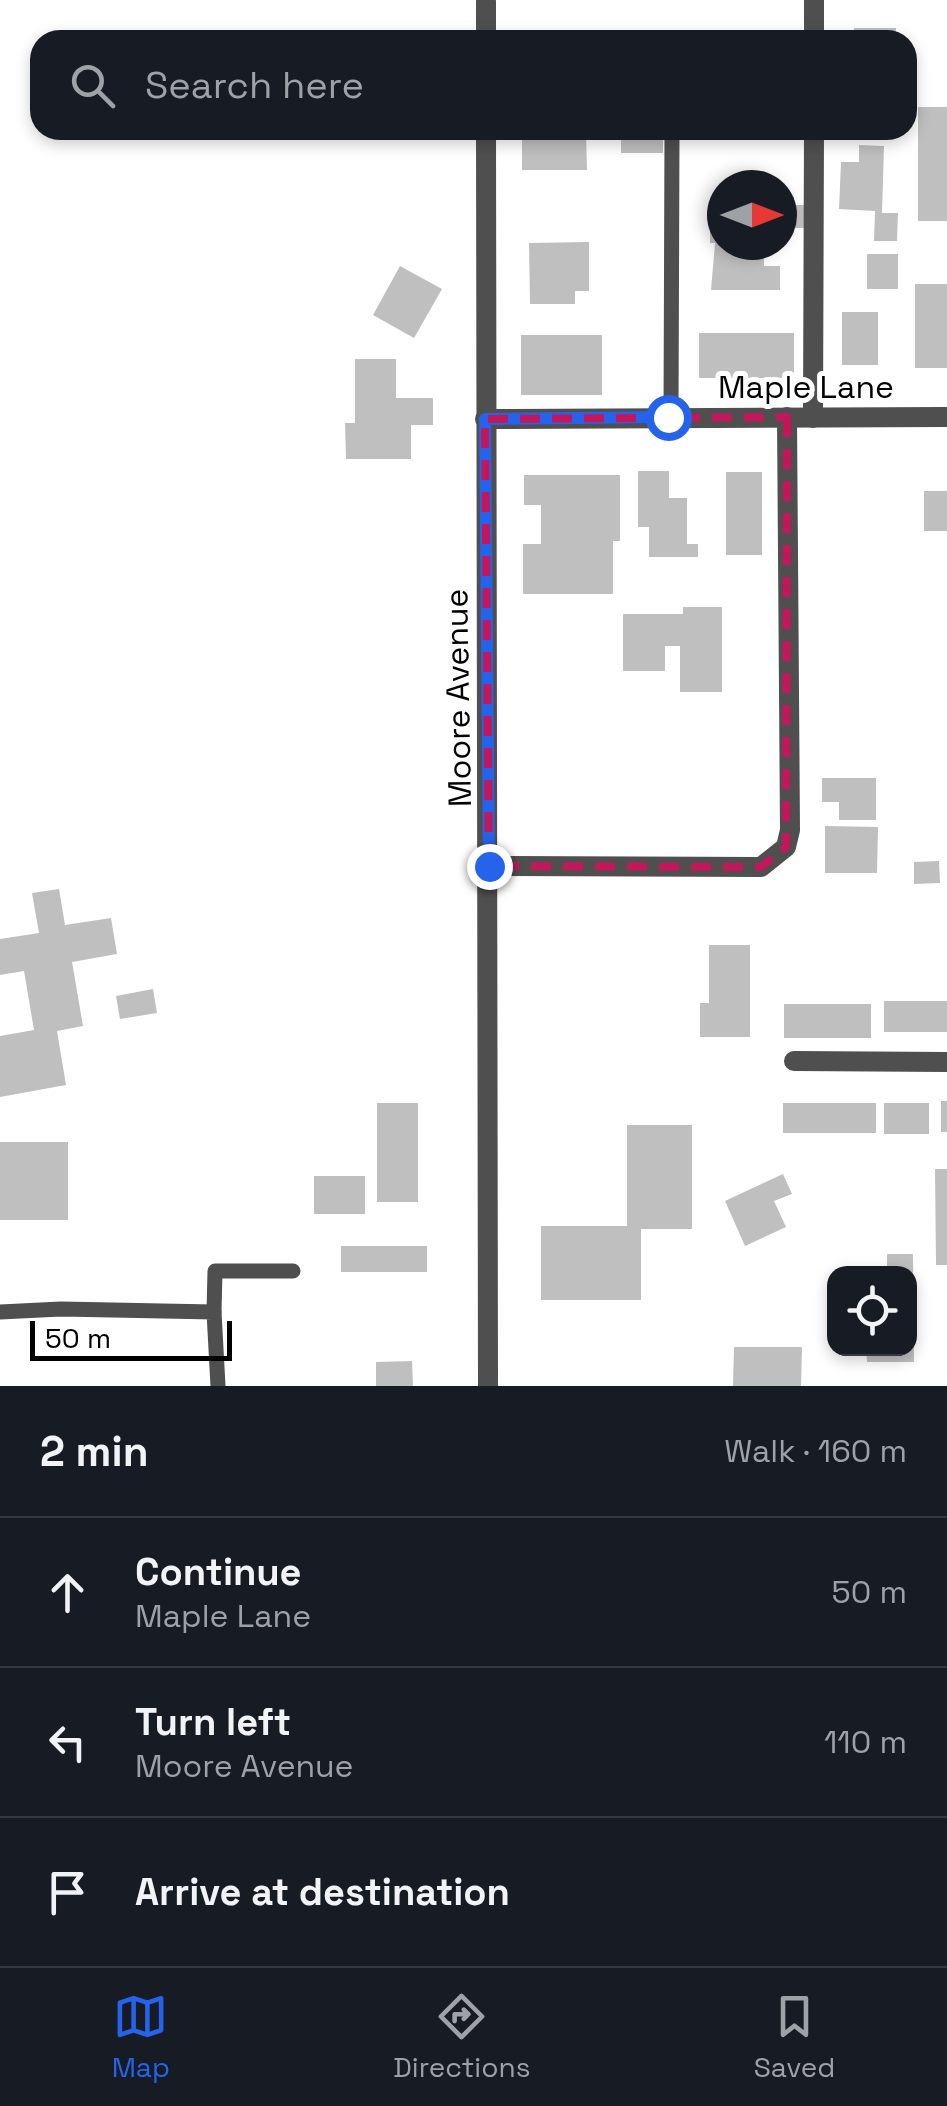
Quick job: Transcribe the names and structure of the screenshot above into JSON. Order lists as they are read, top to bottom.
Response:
{
  "streets": {
    "street": ["Maple Lane", "Moore Avenue"]
  },
  "crossings": [
    ["Maple Lane", "Moore Avenue"]
  ],
  "scale_bar": "50 m",
  "north": "right",
  "page": {
    "search": "Search here",
    "scale": "50 m",
    "heading": ["2 min", "Walk · 160 m"],
    "list": [
      ["Continue", "Maple Lane", "50 m"],
      ["Turn left", "Moore Avenue", "110 m"],
      "Arrive at destination"
    ],
    "nav": ["Map", "Directions", "Saved"]
  }
}
